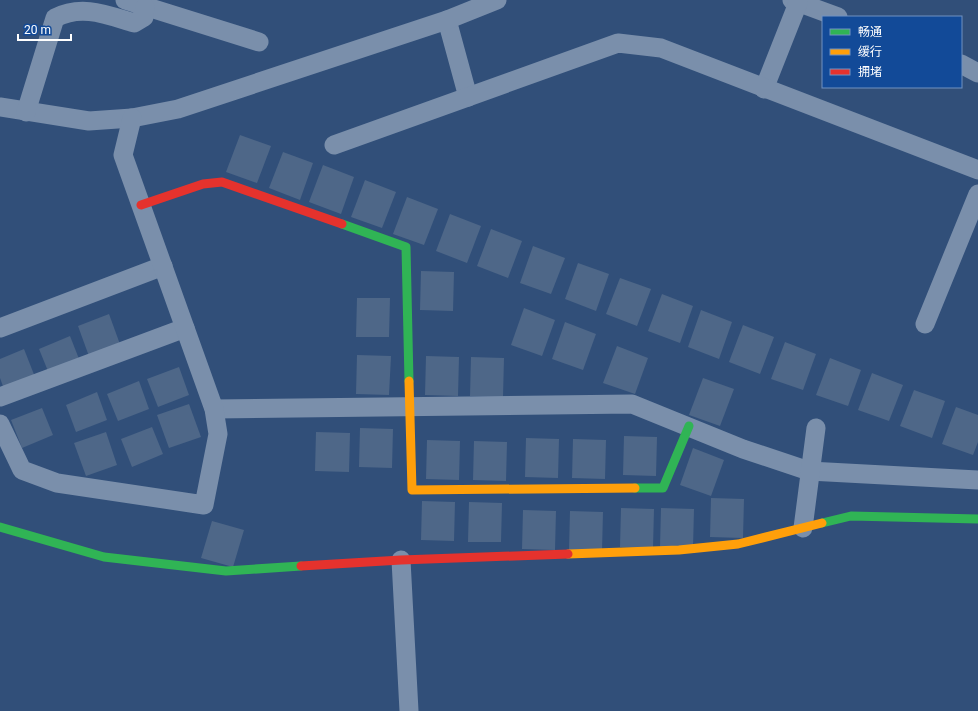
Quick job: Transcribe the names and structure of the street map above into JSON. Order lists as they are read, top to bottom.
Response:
{
  "legend": ["畅通", "缓行", "拥堵"],
  "scale_bar": "20 m"
}
